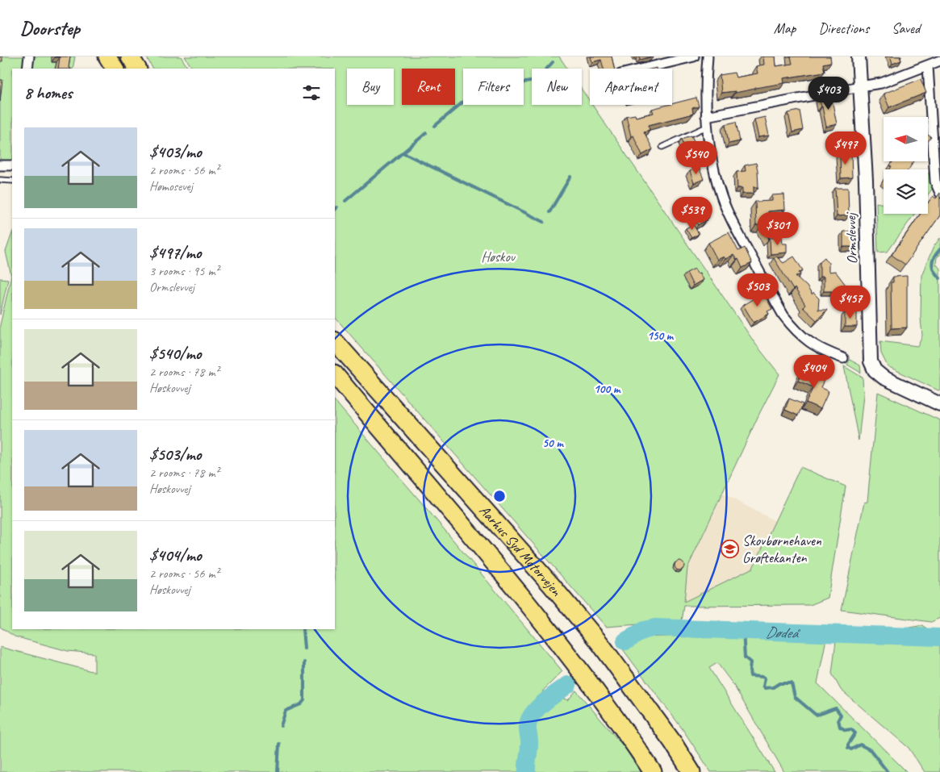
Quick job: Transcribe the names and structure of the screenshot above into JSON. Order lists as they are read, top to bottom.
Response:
{
  "streets": {
    "highway": ["Aarhus Syd Motorvejen"],
    "street": ["Ormslevvej"]
  },
  "water": ["Dødeå"],
  "parks": ["Høskov"],
  "places": {
    "school or university": ["Skovbørnehaven Grøftekanten"]
  },
  "north": "left",
  "page": {
    "header": "Doorstep",
    "nav": ["Map", "Directions", "Saved"],
    "chip": [
      "Buy",
      "Rent",
      "Filters",
      "New",
      "Apartment"
    ],
    "heading": "8 homes",
    "price": [
      "$403",
      "$497",
      "$540",
      "$539",
      "$301",
      "$503",
      "$457",
      "$404"
    ],
    "list": [
      {
        "name": "$403/mo",
        "note": "2 rooms · 56 m² · Hømosevej"
      },
      {
        "name": "$497/mo",
        "note": "3 rooms · 95 m² · Ormslevvej"
      },
      {
        "name": "$540/mo",
        "note": "2 rooms · 78 m² · Høskovvej"
      },
      {
        "name": "$503/mo",
        "note": "2 rooms · 78 m² · Høskovvej"
      },
      {
        "name": "$404/mo",
        "note": "2 rooms · 56 m² · Høskovvej"
      }
    ]
  },
  "rings": ["150 m", "100 m", "50 m"]
}
